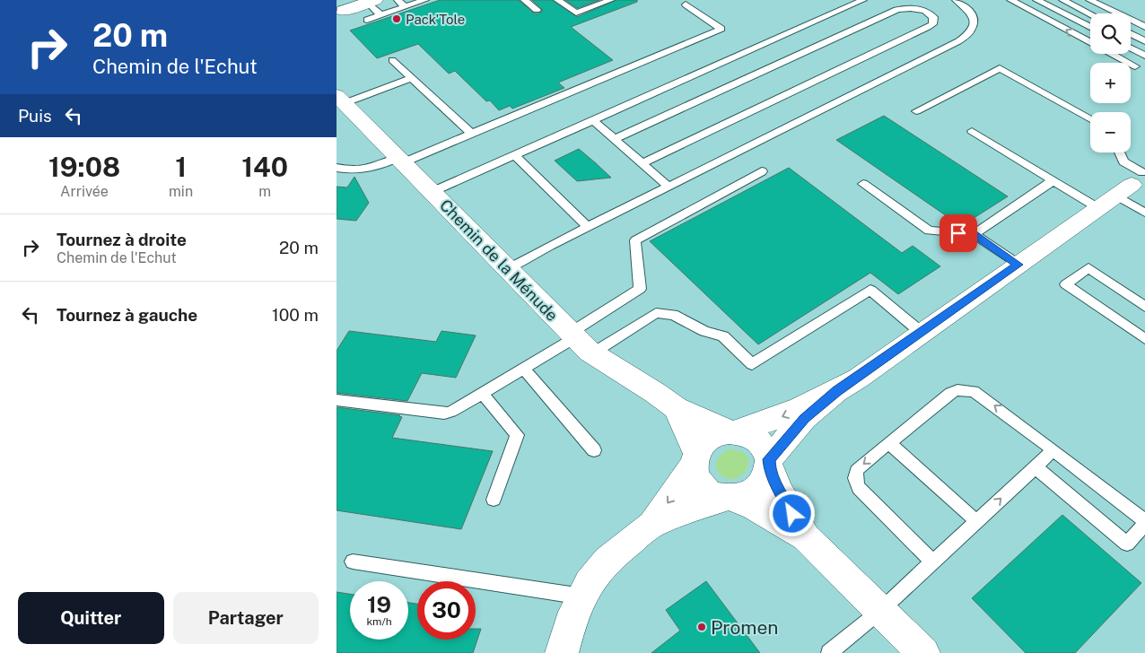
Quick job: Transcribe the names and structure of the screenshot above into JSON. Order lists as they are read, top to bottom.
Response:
{
  "streets": {
    "street": ["Chemin de la Ménude"]
  },
  "places": ["Pack'Tole", "Promen"],
  "page": {
    "turn": ["20 m", "Chemin de l'Echut"],
    "map_buttons": ["+", "−"],
    "then": "Puis",
    "eta": [
      "19:08",
      "Arrivée",
      "1",
      "min",
      "140",
      "m"
    ],
    "list": [
      {
        "name": "Tournez à droite",
        "note": "Chemin de l'Echut",
        "value": "20 m"
      },
      {
        "name": "Tournez à gauche",
        "value": "100 m"
      }
    ],
    "speed": "19 km/h",
    "limit": "30",
    "buttons": ["Quitter", "Partager"]
  }
}
